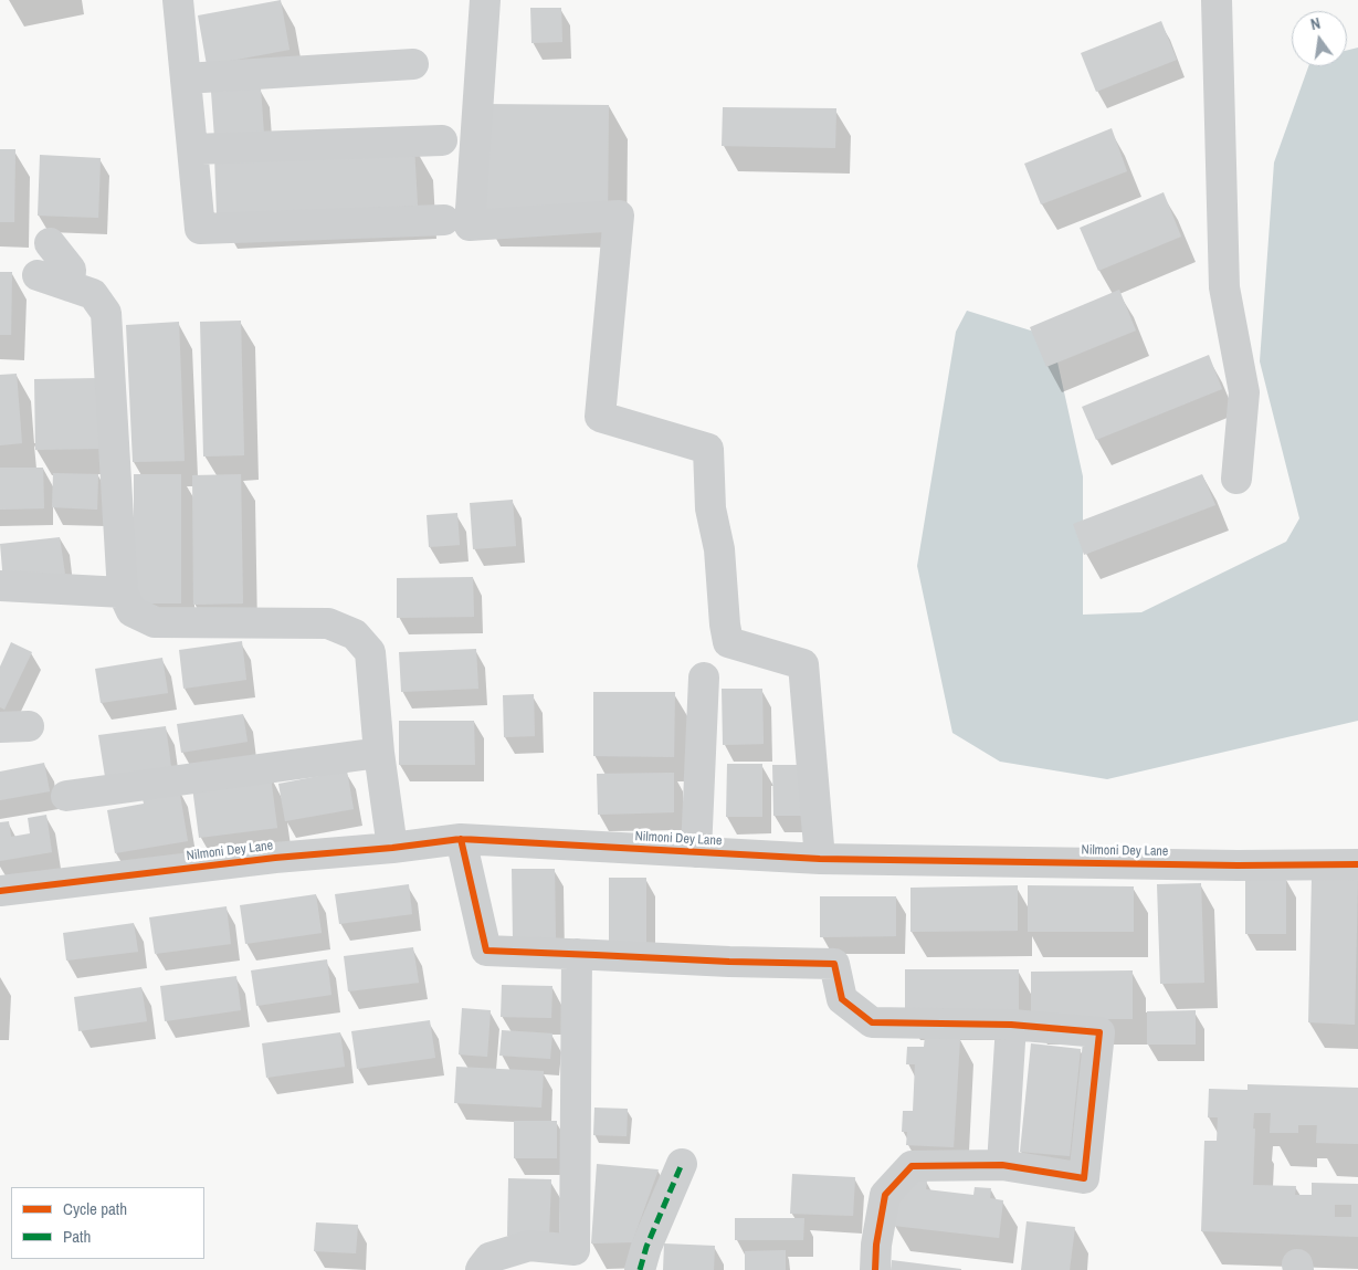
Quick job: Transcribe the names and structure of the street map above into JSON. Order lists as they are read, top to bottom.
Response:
{
  "streets": {
    "street": ["Nilmoni Dey Lane"]
  },
  "legend": ["Cycle path", "Path"],
  "north": "top"
}
